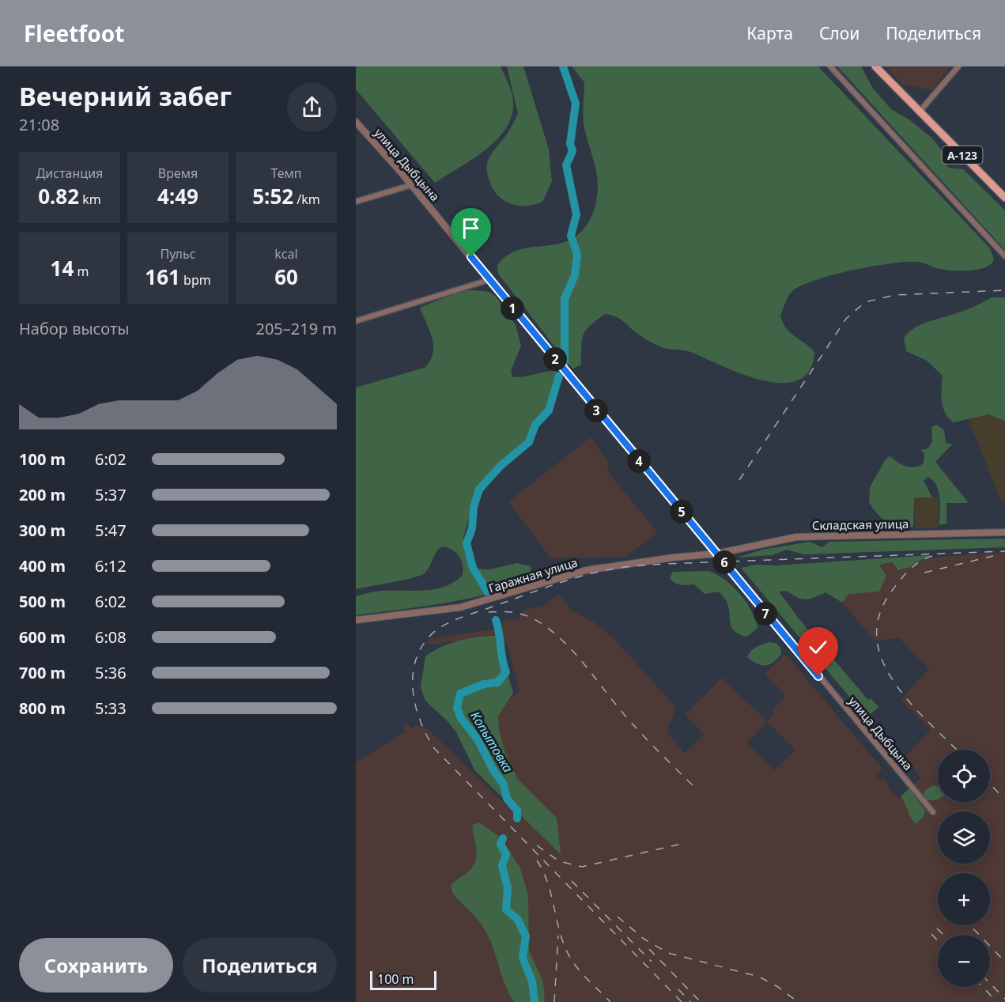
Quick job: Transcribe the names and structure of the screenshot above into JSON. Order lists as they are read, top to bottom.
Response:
{
  "streets": {
    "main road": ["А-123"],
    "street": ["улица Дыбцына", "Складская улица", "Гаражная улица"]
  },
  "crossings": [
    ["улица Дыбцына", "Складская улица"],
    ["улица Дыбцына", "Гаражная улица"],
    ["Складская улица", "Гаражная улица"]
  ],
  "water": ["Копытовка"],
  "scale_bar": "100 m",
  "page": {
    "header": "Fleetfoot",
    "nav": ["Карта", "Слои", "Поделиться"],
    "heading": ["Вечерний забег", "21:08"],
    "stats": [
      ["Дистанция", "0.82 km"],
      ["Время", "4:49"],
      ["Темп", "5:52 /km"],
      ["14 m"],
      ["Пульс", "161 bpm"],
      ["kcal", "60"]
    ],
    "pins": [
      "1",
      "2",
      "3",
      "4",
      "5",
      "6",
      "7"
    ],
    "chart": ["Набор высоты", "205–219 m"],
    "list": [
      {
        "name": "100 m",
        "note": "6:02"
      },
      {
        "name": "200 m",
        "note": "5:37"
      },
      {
        "name": "300 m",
        "note": "5:47"
      },
      {
        "name": "400 m",
        "note": "6:12"
      },
      {
        "name": "500 m",
        "note": "6:02"
      },
      {
        "name": "600 m",
        "note": "6:08"
      },
      {
        "name": "700 m",
        "note": "5:36"
      },
      {
        "name": "800 m",
        "note": "5:33"
      }
    ],
    "map_buttons": ["+", "−"],
    "buttons": ["Сохранить", "Поделиться"],
    "scale": "100 m"
  }
}
